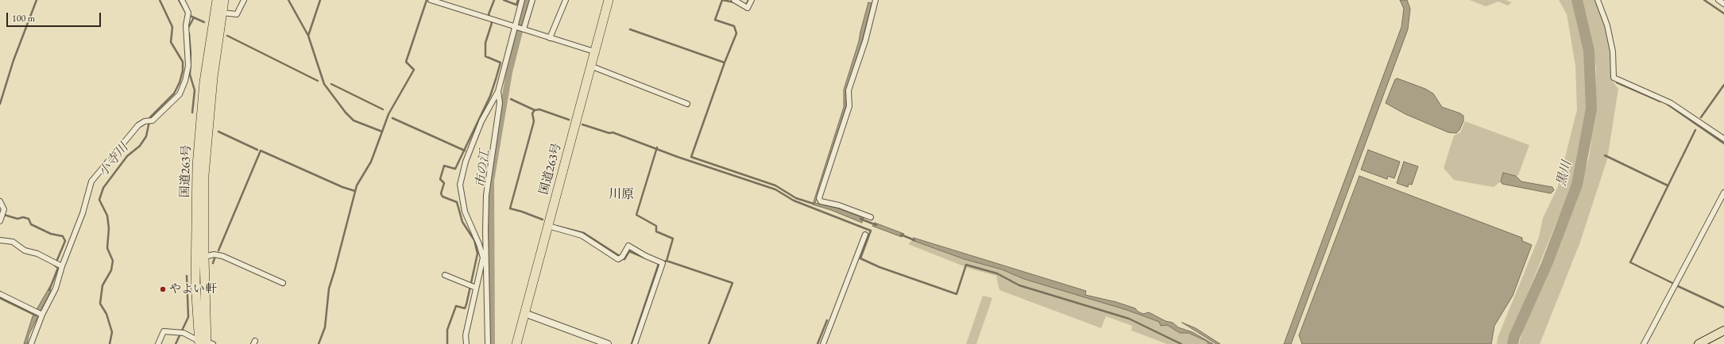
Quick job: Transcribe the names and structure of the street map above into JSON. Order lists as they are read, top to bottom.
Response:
{
  "streets": {
    "highway": ["国道263号"]
  },
  "districts": ["川原"],
  "water": ["小寺川", "市の江", "黒川"],
  "places": ["やよい軒"],
  "scale_bar": "100 m"
}
